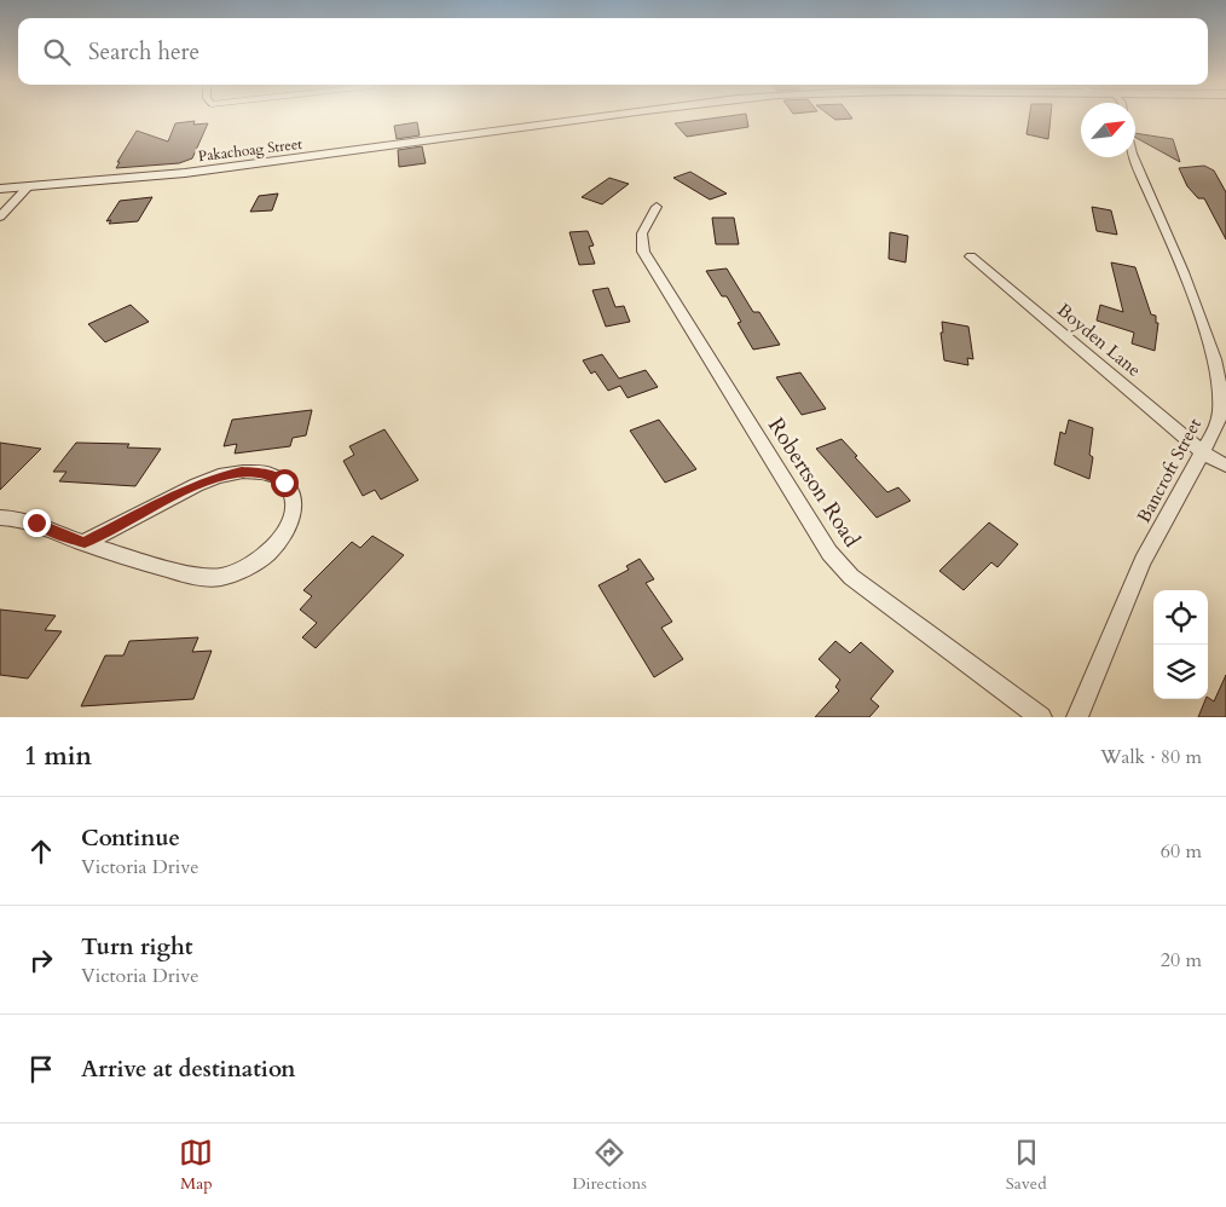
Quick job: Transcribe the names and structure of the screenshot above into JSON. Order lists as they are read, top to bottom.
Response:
{
  "streets": {
    "street": [
      "Pakachoag Street",
      "Boyden Lane",
      "Bancroft Street",
      "Robertson Road"
    ]
  },
  "crossings": [
    ["Boyden Lane", "Bancroft Street"]
  ],
  "north": "top right",
  "page": {
    "search": "Search here",
    "heading": ["1 min", "Walk · 80 m"],
    "list": [
      ["Continue", "Victoria Drive", "60 m"],
      ["Turn right", "Victoria Drive", "20 m"],
      "Arrive at destination"
    ],
    "nav": ["Map", "Directions", "Saved"]
  }
}
